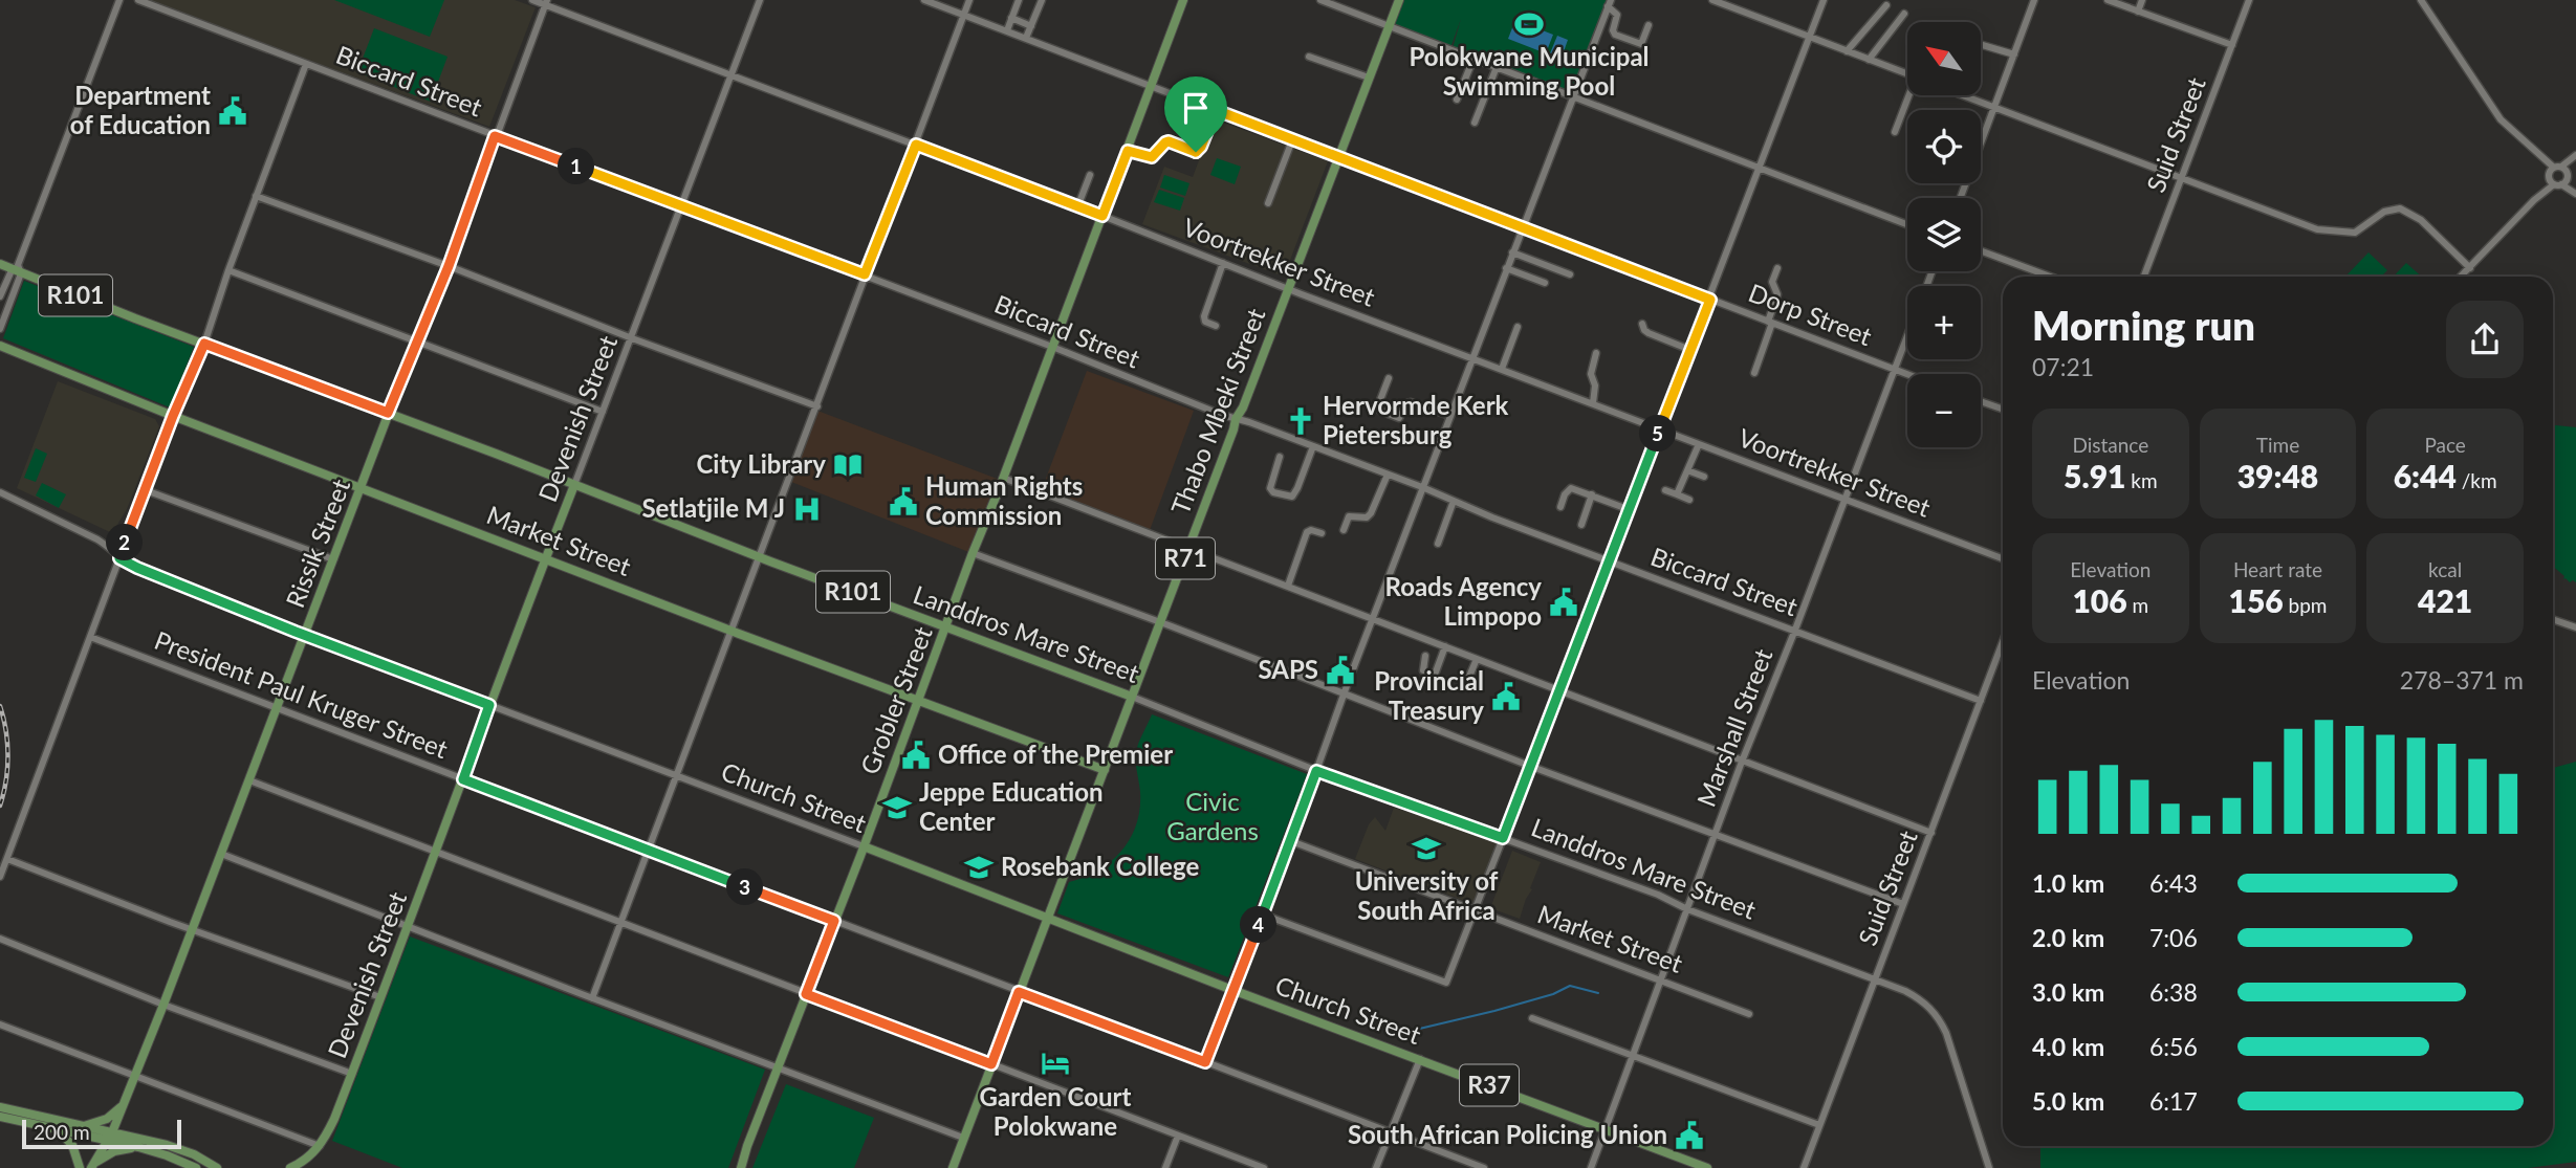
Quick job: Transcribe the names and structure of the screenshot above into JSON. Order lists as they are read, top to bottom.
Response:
{
  "streets": {
    "main road": [
      "R101",
      "Thabo Mbeki Street",
      "Devenish Street",
      "Market Street",
      "Rissik Street",
      "R71",
      "Landdros Mare Street",
      "Grobler Street",
      "Church Street",
      "R37"
    ],
    "street": [
      "Biccard Street",
      "Suid Street",
      "Voortrekker Street",
      "Dorp Street",
      "President Paul Kruger Street",
      "Marshall Street"
    ]
  },
  "crossings": [
    ["Biccard Street", "Suid Street"],
    ["Biccard Street", "Thabo Mbeki Street"],
    ["Biccard Street", "Devenish Street"],
    ["Biccard Street", "Rissik Street"],
    ["Biccard Street", "Grobler Street"],
    ["Biccard Street", "Marshall Street"],
    ["Suid Street", "Landdros Mare Street"],
    ["Voortrekker Street", "Thabo Mbeki Street"],
    ["Voortrekker Street", "Devenish Street"],
    ["Voortrekker Street", "Rissik Street"],
    ["Voortrekker Street", "Grobler Street"],
    ["Voortrekker Street", "Marshall Street"],
    ["Dorp Street", "Thabo Mbeki Street"],
    ["Dorp Street", "Grobler Street"],
    ["Dorp Street", "Marshall Street"],
    ["Thabo Mbeki Street", "Market Street"],
    ["Thabo Mbeki Street", "Landdros Mare Street"],
    ["Thabo Mbeki Street", "President Paul Kruger Street"],
    ["Thabo Mbeki Street", "Church Street"],
    ["Devenish Street", "Market Street"],
    ["Devenish Street", "Landdros Mare Street"],
    ["Devenish Street", "President Paul Kruger Street"],
    ["Devenish Street", "Church Street"],
    ["Market Street", "Rissik Street"],
    ["Market Street", "Grobler Street"],
    ["Market Street", "Marshall Street"],
    ["Rissik Street", "Landdros Mare Street"],
    ["Rissik Street", "President Paul Kruger Street"],
    ["Rissik Street", "Church Street"],
    ["Landdros Mare Street", "Grobler Street"],
    ["Landdros Mare Street", "Marshall Street"],
    ["President Paul Kruger Street", "Grobler Street"],
    ["Grobler Street", "Church Street"],
    ["Marshall Street", "Church Street"]
  ],
  "parks": ["Civic Gardens"],
  "places": {
    "sports": ["Polokwane Municipal Swimming Pool"],
    "public building": [
      "Department of Education",
      "Human Rights Commission",
      "Roads Agency Limpopo",
      "SAPS",
      "Provincial Treasury",
      "Office of the Premier",
      "South African Policing Union"
    ],
    "church": ["Hervormde Kerk Pietersburg"],
    "library": ["City Library"],
    "hospital": ["Setlatjile M J"],
    "school or university": ["Jeppe Education Center", "University of South Africa", "Rosebank College"],
    "hotel": ["Garden Court Polokwane"]
  },
  "scale_bar": "200 m",
  "north": "top left",
  "page": {
    "map_buttons": ["+", "−"],
    "pins": [
      "1",
      "5",
      "2",
      "3",
      "4"
    ],
    "heading": ["Morning run", "07:21"],
    "stats": [
      ["Distance", "5.91 km"],
      ["Time", "39:48"],
      ["Pace", "6:44 /km"],
      ["Elevation", "106 m"],
      ["Heart rate", "156 bpm"],
      ["kcal", "421"]
    ],
    "chart": ["Elevation", "278–371 m"],
    "list": [
      {
        "name": "1.0 km",
        "note": "6:43"
      },
      {
        "name": "2.0 km",
        "note": "7:06"
      },
      {
        "name": "3.0 km",
        "note": "6:38"
      },
      {
        "name": "4.0 km",
        "note": "6:56"
      },
      {
        "name": "5.0 km",
        "note": "6:17"
      }
    ],
    "scale": "200 m"
  }
}
